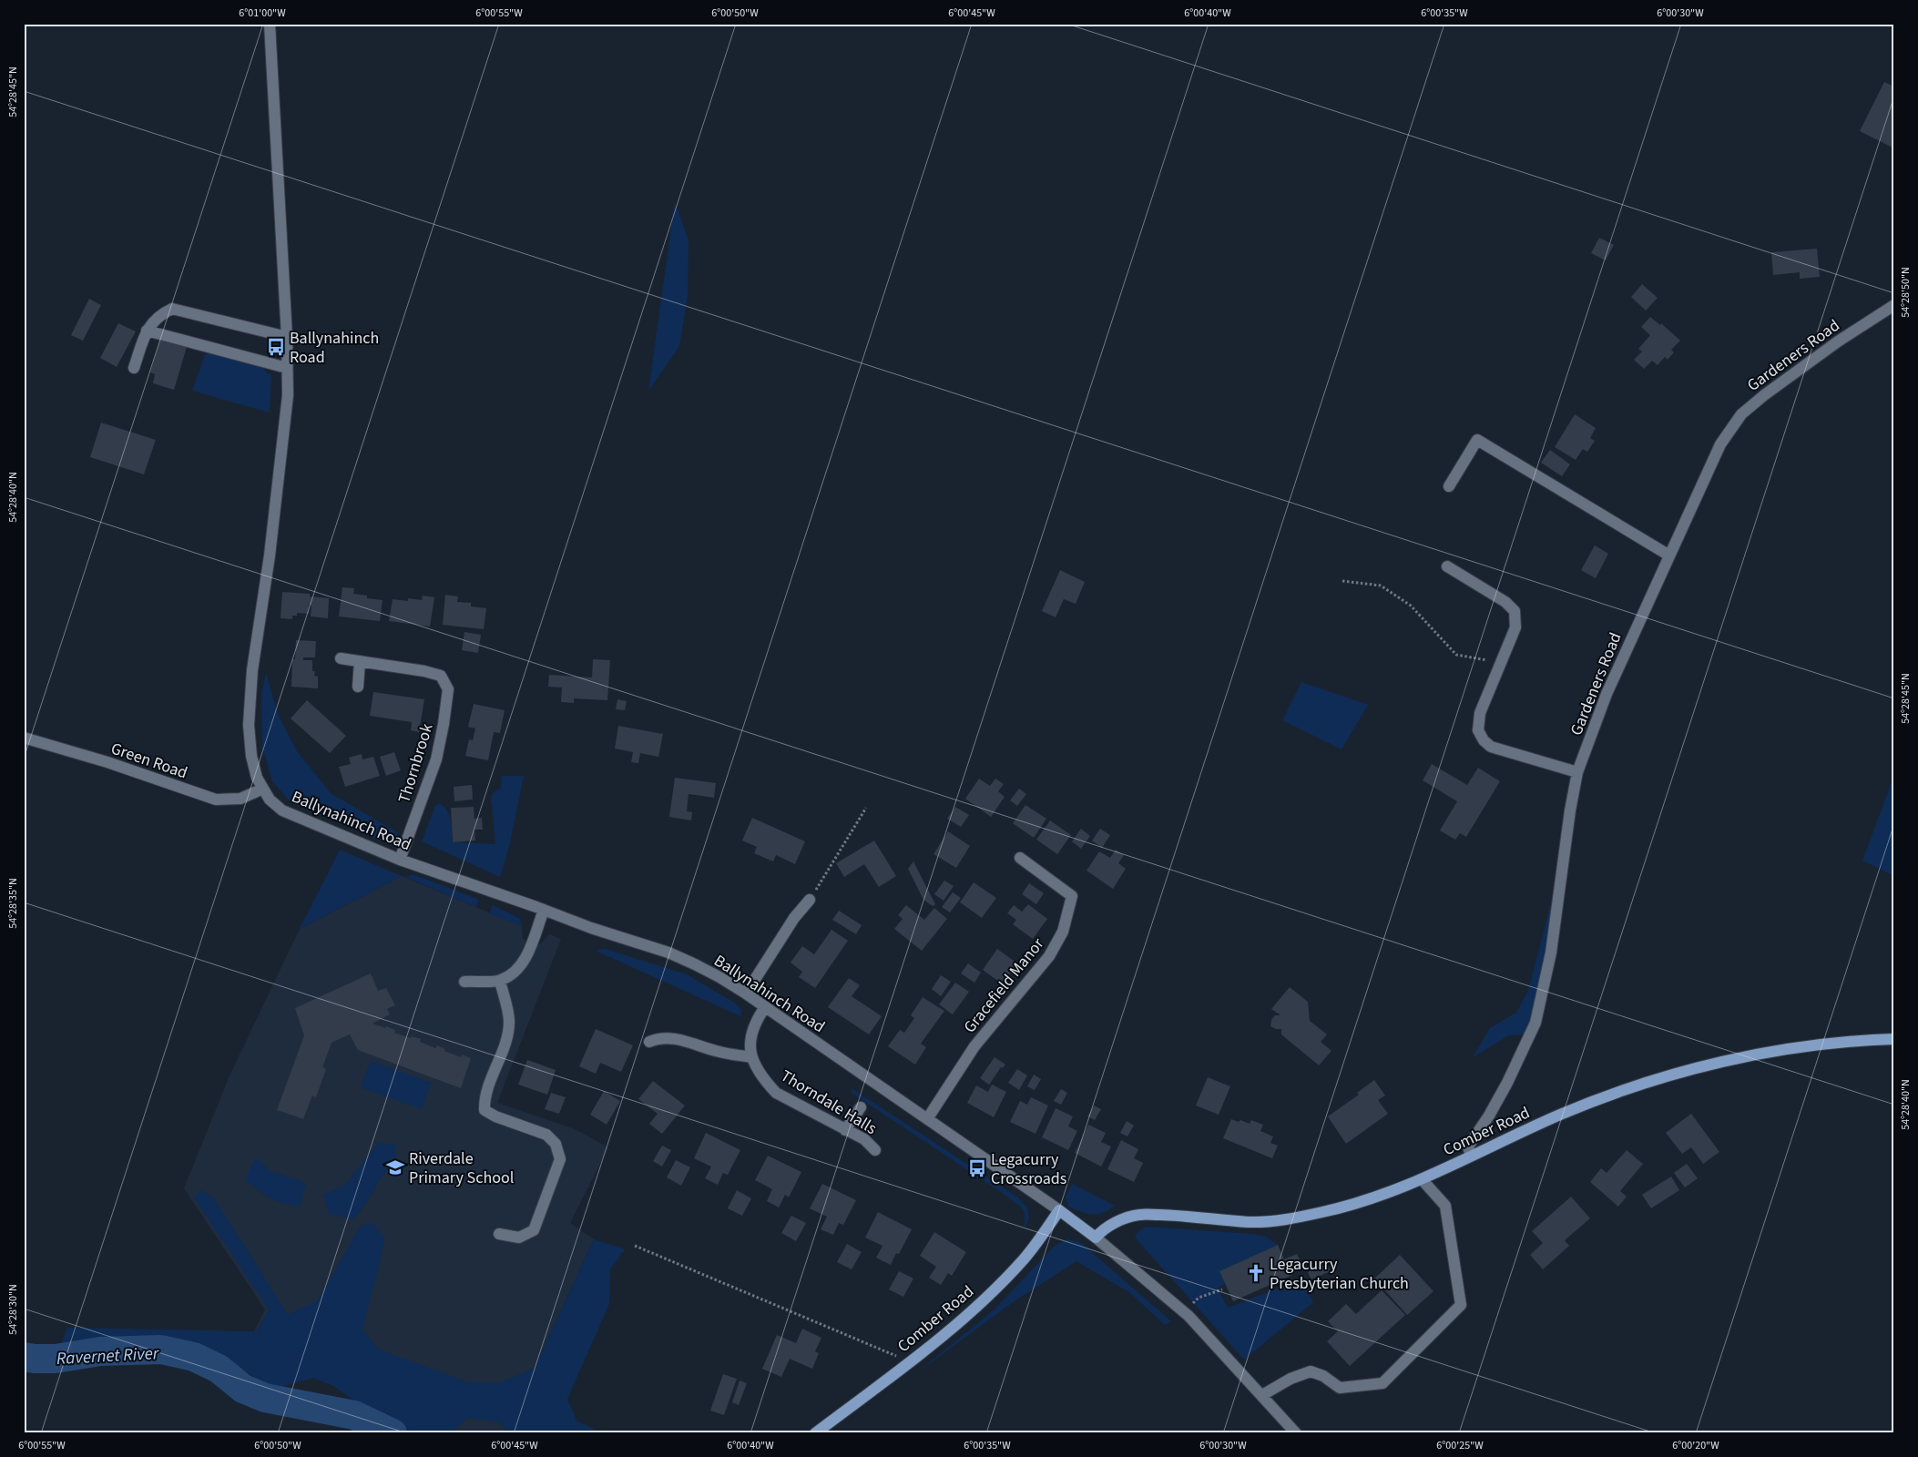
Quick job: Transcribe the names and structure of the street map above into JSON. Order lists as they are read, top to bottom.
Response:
{
  "streets": {
    "main road": ["Comber Road"],
    "street": [
      "Gardeners Road",
      "Green Road",
      "Thornbrook",
      "Ballynahinch Road",
      "Gracefield Manor",
      "Thorndale Halls"
    ]
  },
  "crossings": [
    ["Gardeners Road", "Comber Road"],
    ["Green Road", "Ballynahinch Road"],
    ["Thornbrook", "Ballynahinch Road"],
    ["Ballynahinch Road", "Gracefield Manor"],
    ["Ballynahinch Road", "Comber Road"]
  ],
  "water": ["Ravernet River"],
  "places": {
    "bus stop": ["Ballynahinch Road", "Legacurry Crossroads"],
    "school or university": ["Riverdale Primary School"],
    "church": ["Legacurry Presbyterian Church"]
  },
  "coordinates": [
    "6°01'00\"W",
    "6°00'55\"W",
    "6°00'50\"W",
    "6°00'45\"W",
    "6°00'40\"W",
    "6°00'35\"W",
    "6°00'30\"W",
    "54°28'45\"N",
    "54°28'50\"N",
    "54°28'40\"N",
    "54°28'35\"N",
    "54°28'30\"N",
    "6°00'25\"W",
    "6°00'20\"W"
  ]
}
